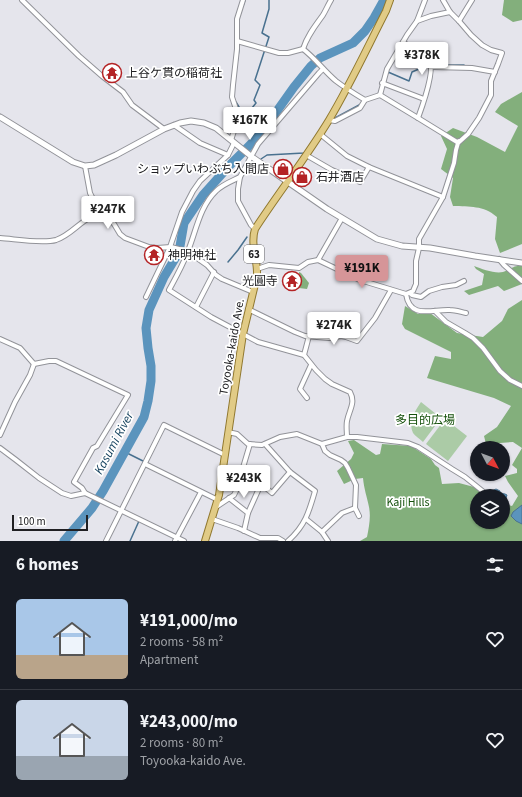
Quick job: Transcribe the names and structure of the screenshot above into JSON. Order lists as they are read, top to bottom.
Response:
{
  "streets": {
    "main road": ["63", "Toyooka-kaido Ave."]
  },
  "water": ["Kasumi River"],
  "parks": ["多目的広場", "Kaji Hills"],
  "places": {
    "temple": ["上谷ケ貫の稲荷社", "神明神社", "光圓寺"],
    "shop": ["ショップいわぶち入間店", "石井酒店"]
  },
  "scale_bar": "100 m",
  "north": "bottom right",
  "page": {
    "price": [
      "¥378K",
      "¥167K",
      "¥247K",
      "¥191K",
      "¥274K",
      "¥243K"
    ],
    "scale": "100 m",
    "heading": "6 homes",
    "list": [
      {
        "name": "¥191,000/mo",
        "note": "2 rooms · 58 m² · Apartment"
      },
      {
        "name": "¥243,000/mo",
        "note": "2 rooms · 80 m² · Toyooka-kaido Ave."
      }
    ]
  }
}
